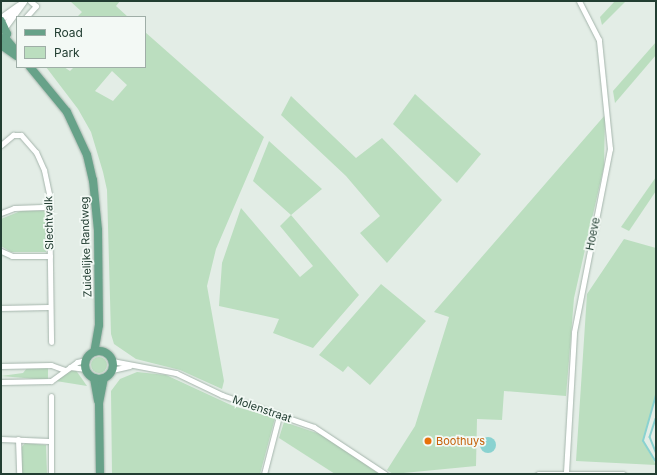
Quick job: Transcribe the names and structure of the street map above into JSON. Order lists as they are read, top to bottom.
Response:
{
  "streets": {
    "main road": ["Zuidelijke Randweg"],
    "street": ["Slechtvalk", "Hoeve", "Molenstraat"]
  },
  "crossings": [
    ["Zuidelijke Randweg", "Molenstraat"]
  ],
  "places": ["Boothuys"],
  "legend": ["Road", "Park"]
}
